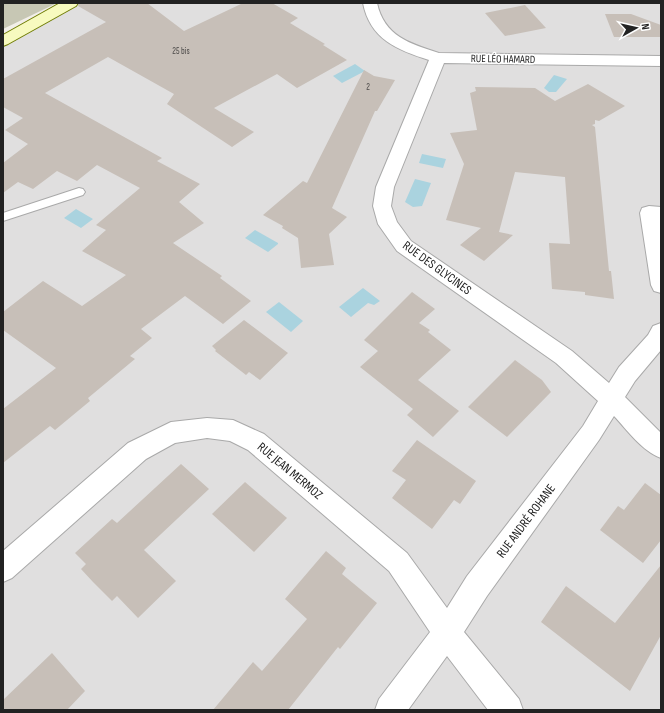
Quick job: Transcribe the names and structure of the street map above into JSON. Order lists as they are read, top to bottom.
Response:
{
  "streets": {
    "street": [
      "RUE LÉO HAMARD",
      "RUE DES GLYCINES",
      "RUE JEAN MERMOZ",
      "RUE ANDRÉ ROHANE"
    ]
  },
  "crossings": [
    ["RUE LÉO HAMARD", "RUE DES GLYCINES"],
    ["RUE DES GLYCINES", "RUE ANDRÉ ROHANE"],
    ["RUE JEAN MERMOZ", "RUE ANDRÉ ROHANE"]
  ],
  "house_numbers": ["25 bis", "2"],
  "north": "right"
}
